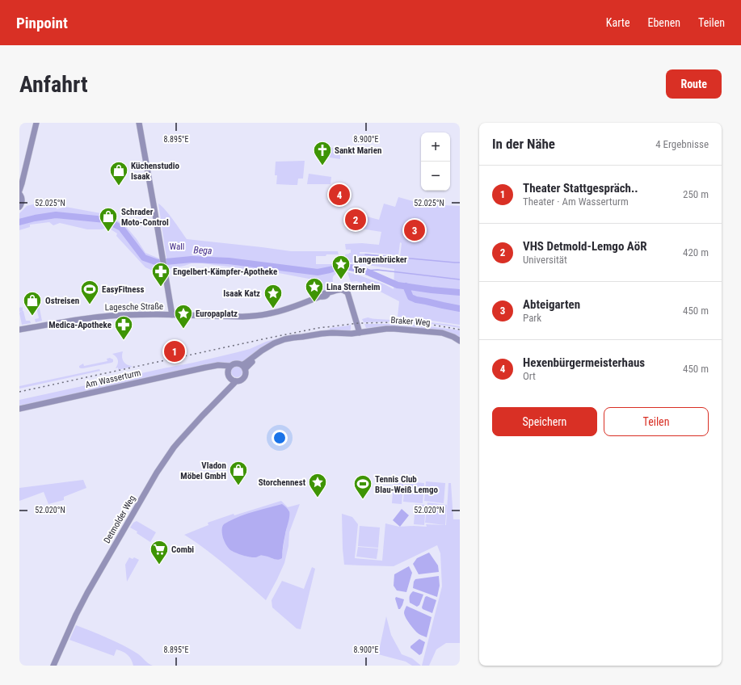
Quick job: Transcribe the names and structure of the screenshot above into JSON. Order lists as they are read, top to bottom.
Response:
{
  "streets": {
    "street": [
      "Lagesche Straße",
      "Braker Weg",
      "Am Wasserturm",
      "Detmolder Weg"
    ]
  },
  "crossings": [
    ["Lagesche Straße", "Braker Weg"],
    ["Am Wasserturm", "Detmolder Weg"]
  ],
  "water": ["Bega"],
  "parks": ["Wall"],
  "places": {
    "church": ["Sankt Marien"],
    "shop": [
      "Küchenstudio Isaak",
      "Schrader Moto-Control",
      "Ostreisen",
      "Vladon Möbel GmbH"
    ],
    "place": [
      "Langenbrücker Tor",
      "Lina Sternheim",
      "Isaak Katz",
      "Europaplatz",
      "Storchennest"
    ],
    "pharmacy": ["Engelbert-Kämpfer-Apotheke", "Medica-Apotheke"],
    "sports": ["EasyFitness", "Tennis Club Blau-Weiß Lemgo"],
    "supermarket": ["Combi"]
  },
  "page": {
    "header": "Pinpoint",
    "nav": ["Karte", "Ebenen", "Teilen"],
    "buttons": [
      "Route",
      ["Speichern", "Teilen"]
    ],
    "title": "Anfahrt",
    "heading": ["In der Nähe", "4 Ergebnisse"],
    "map_buttons": ["+", "−"],
    "list": [
      {
        "mark": "1",
        "name": "Theater Stattgespräch..",
        "note": "Theater · Am Wasserturm",
        "value": "250 m"
      },
      {
        "mark": "2",
        "name": "VHS Detmold-Lemgo AöR",
        "note": "Universität",
        "value": "420 m"
      },
      {
        "mark": "3",
        "name": "Abteigarten",
        "note": "Park",
        "value": "450 m"
      },
      {
        "mark": "4",
        "name": "Hexenbürgermeisterhaus",
        "note": "Ort",
        "value": "450 m"
      }
    ],
    "pins": [
      "4",
      "2",
      "3",
      "1"
    ]
  },
  "coordinates": [
    "8.895°E",
    "8.900°E",
    "52.025°N",
    "52.020°N"
  ]
}
